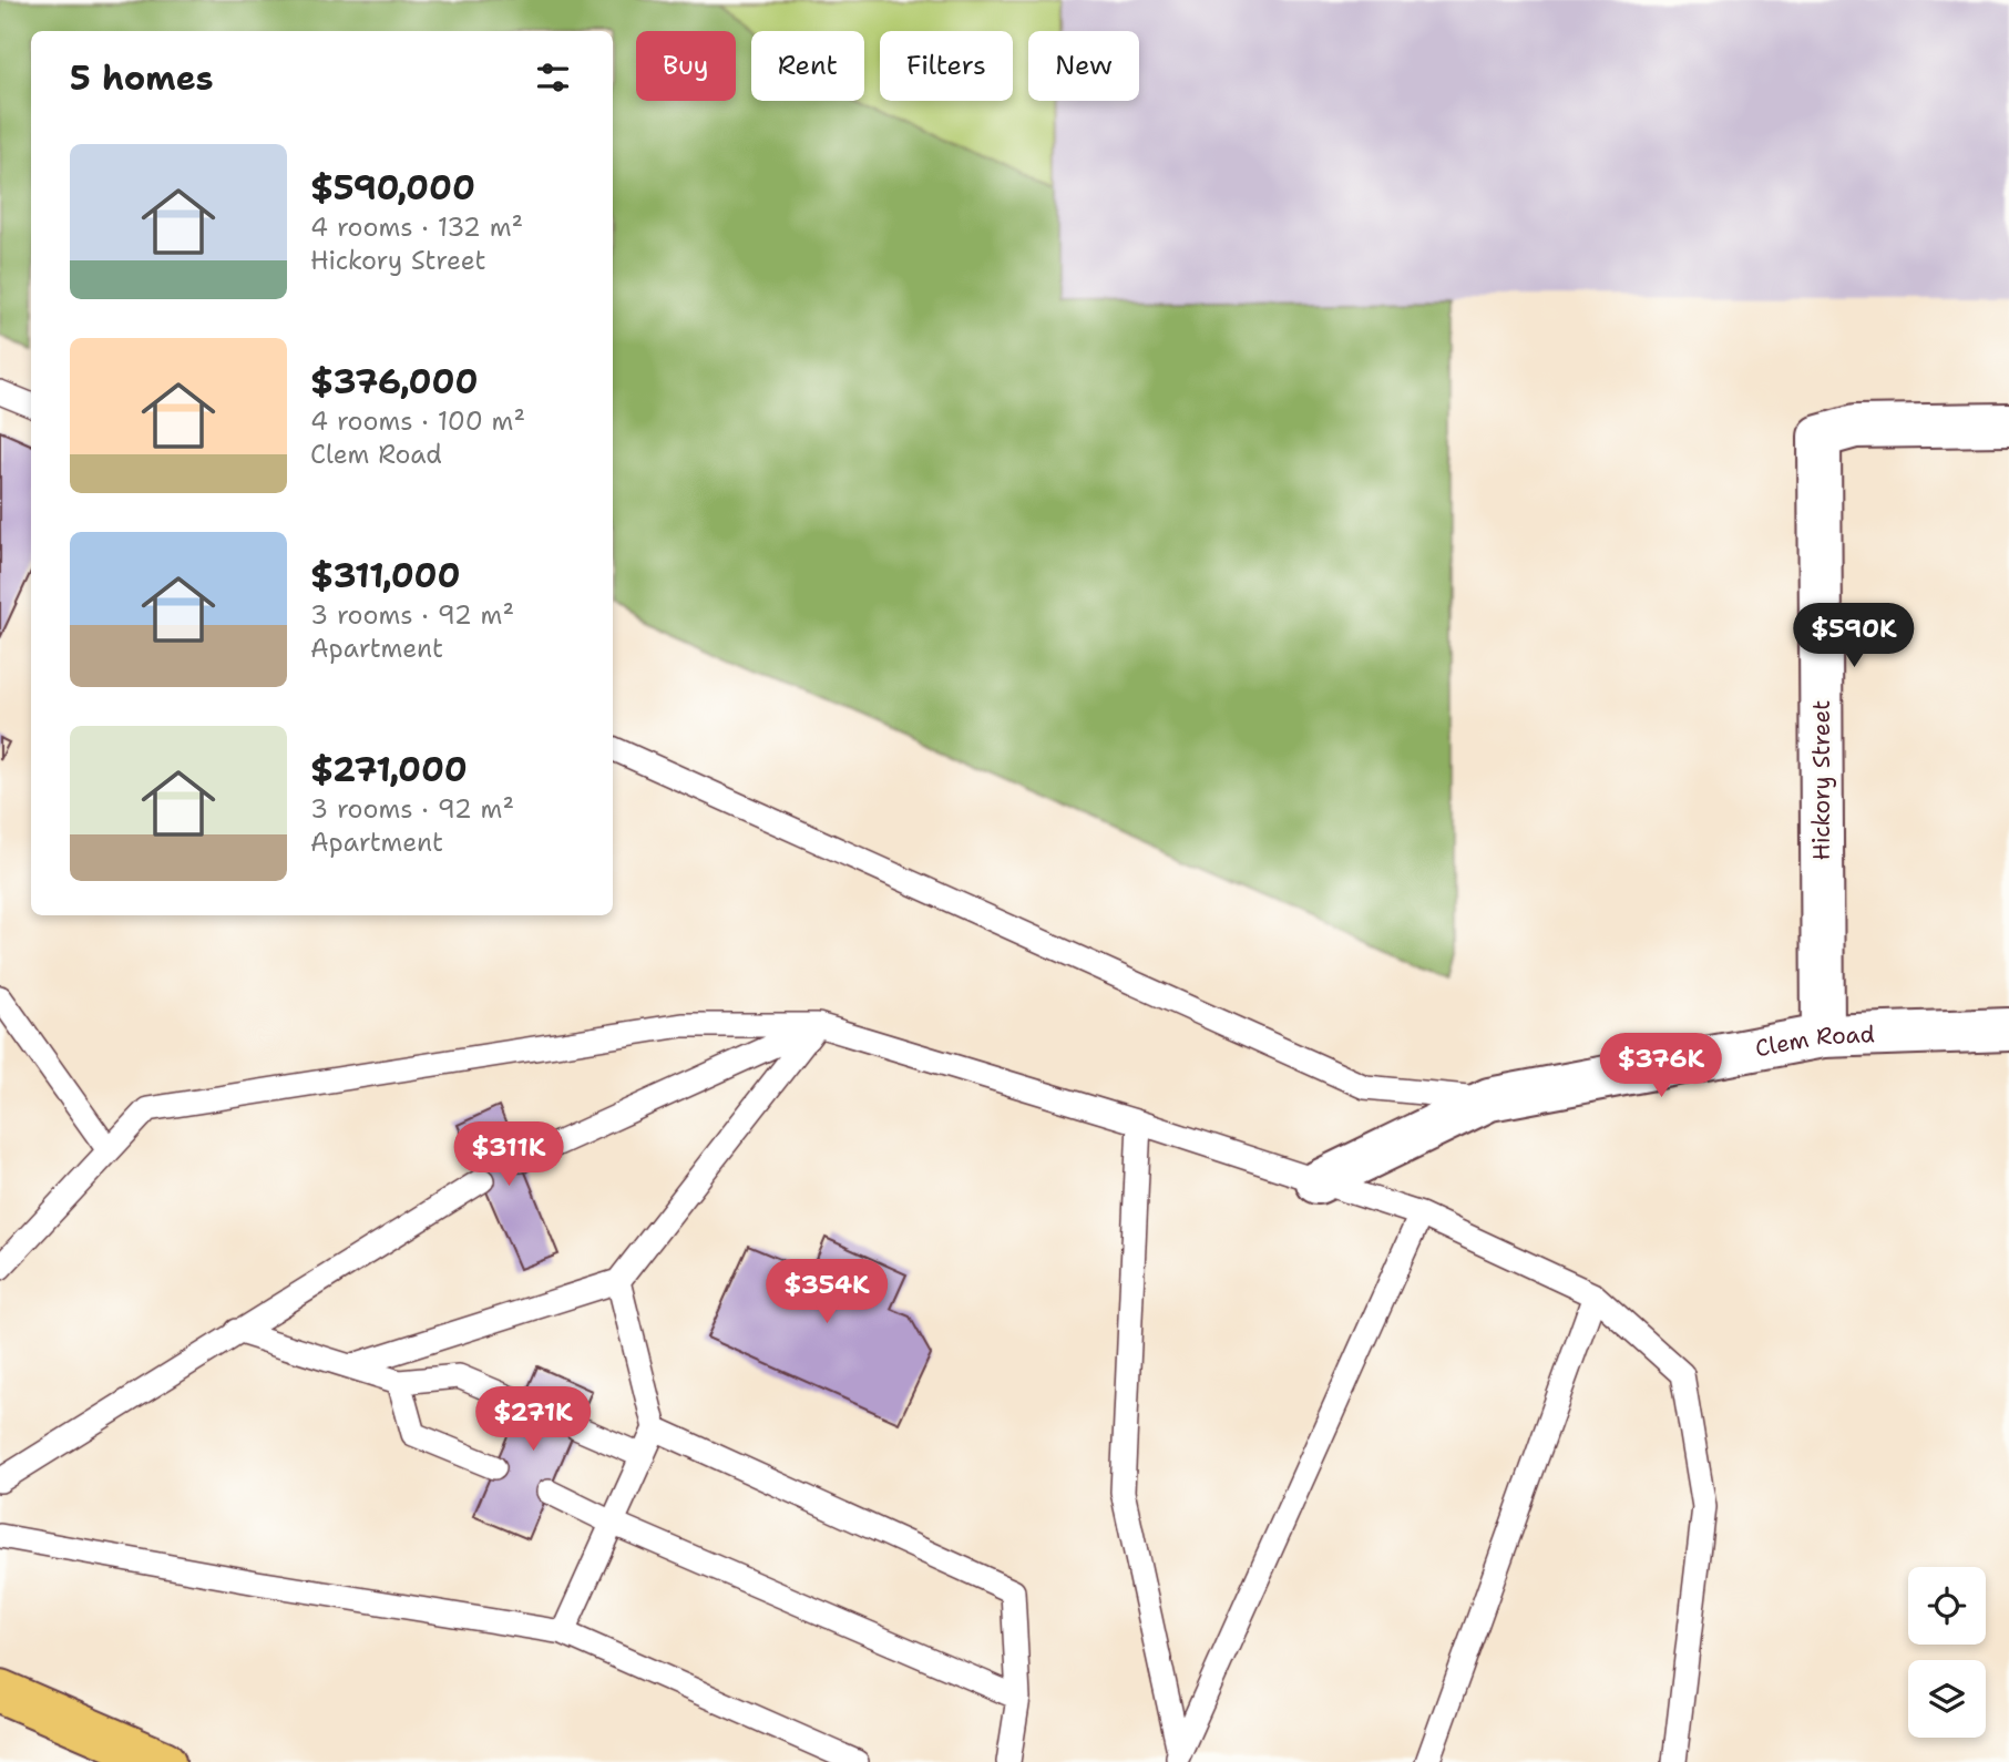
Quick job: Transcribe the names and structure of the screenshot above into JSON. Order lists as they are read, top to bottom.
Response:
{
  "streets": {
    "street": ["Hickory Street", "Clem Road"]
  },
  "crossings": [
    ["Hickory Street", "Clem Road"]
  ],
  "page": {
    "chip": [
      "Buy",
      "Rent",
      "Filters",
      "New"
    ],
    "heading": "5 homes",
    "list": [
      {
        "name": "$590,000",
        "note": "4 rooms · 132 m² · Hickory Street"
      },
      {
        "name": "$376,000",
        "note": "4 rooms · 100 m² · Clem Road"
      },
      {
        "name": "$311,000",
        "note": "3 rooms · 92 m² · Apartment"
      },
      {
        "name": "$271,000",
        "note": "3 rooms · 92 m² · Apartment"
      }
    ],
    "price": [
      "$590K",
      "$376K",
      "$311K",
      "$354K",
      "$271K"
    ]
  }
}
